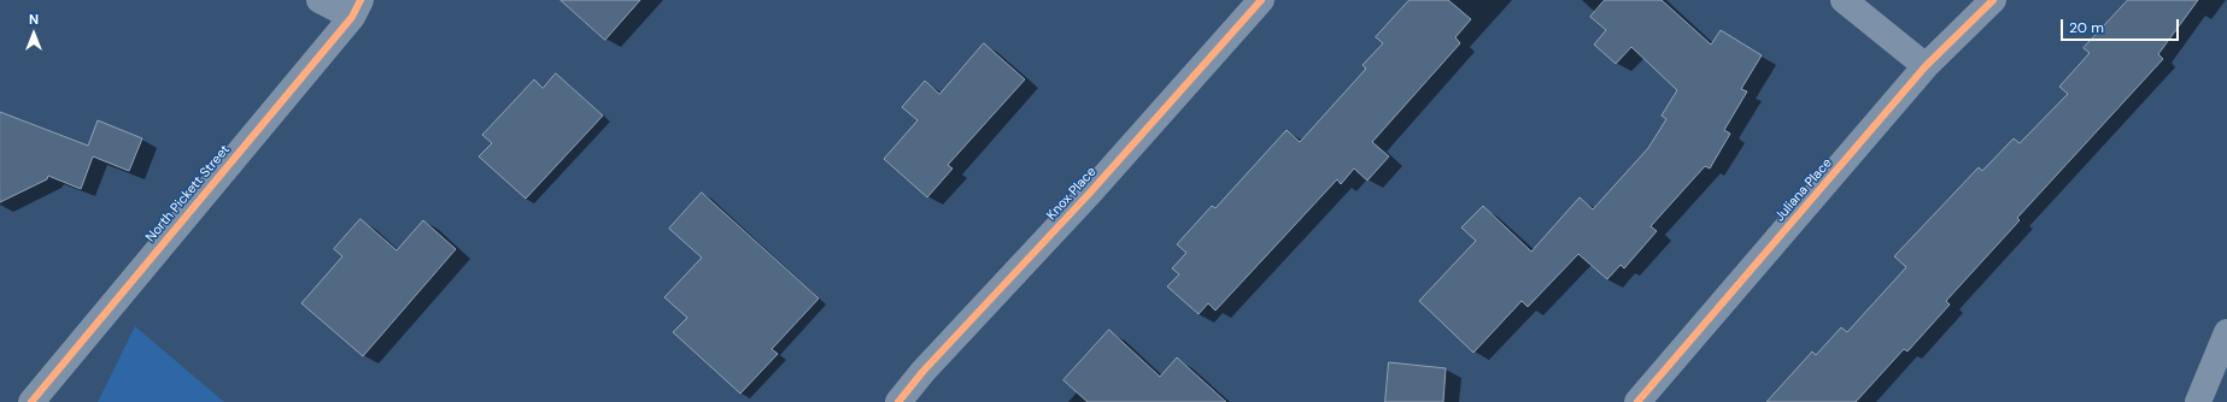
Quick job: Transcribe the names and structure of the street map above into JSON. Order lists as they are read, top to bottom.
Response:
{
  "streets": {
    "street": ["Juliana Place", "North Pickett Street", "Knox Place"]
  },
  "scale_bar": "20 m",
  "north": "top"
}
